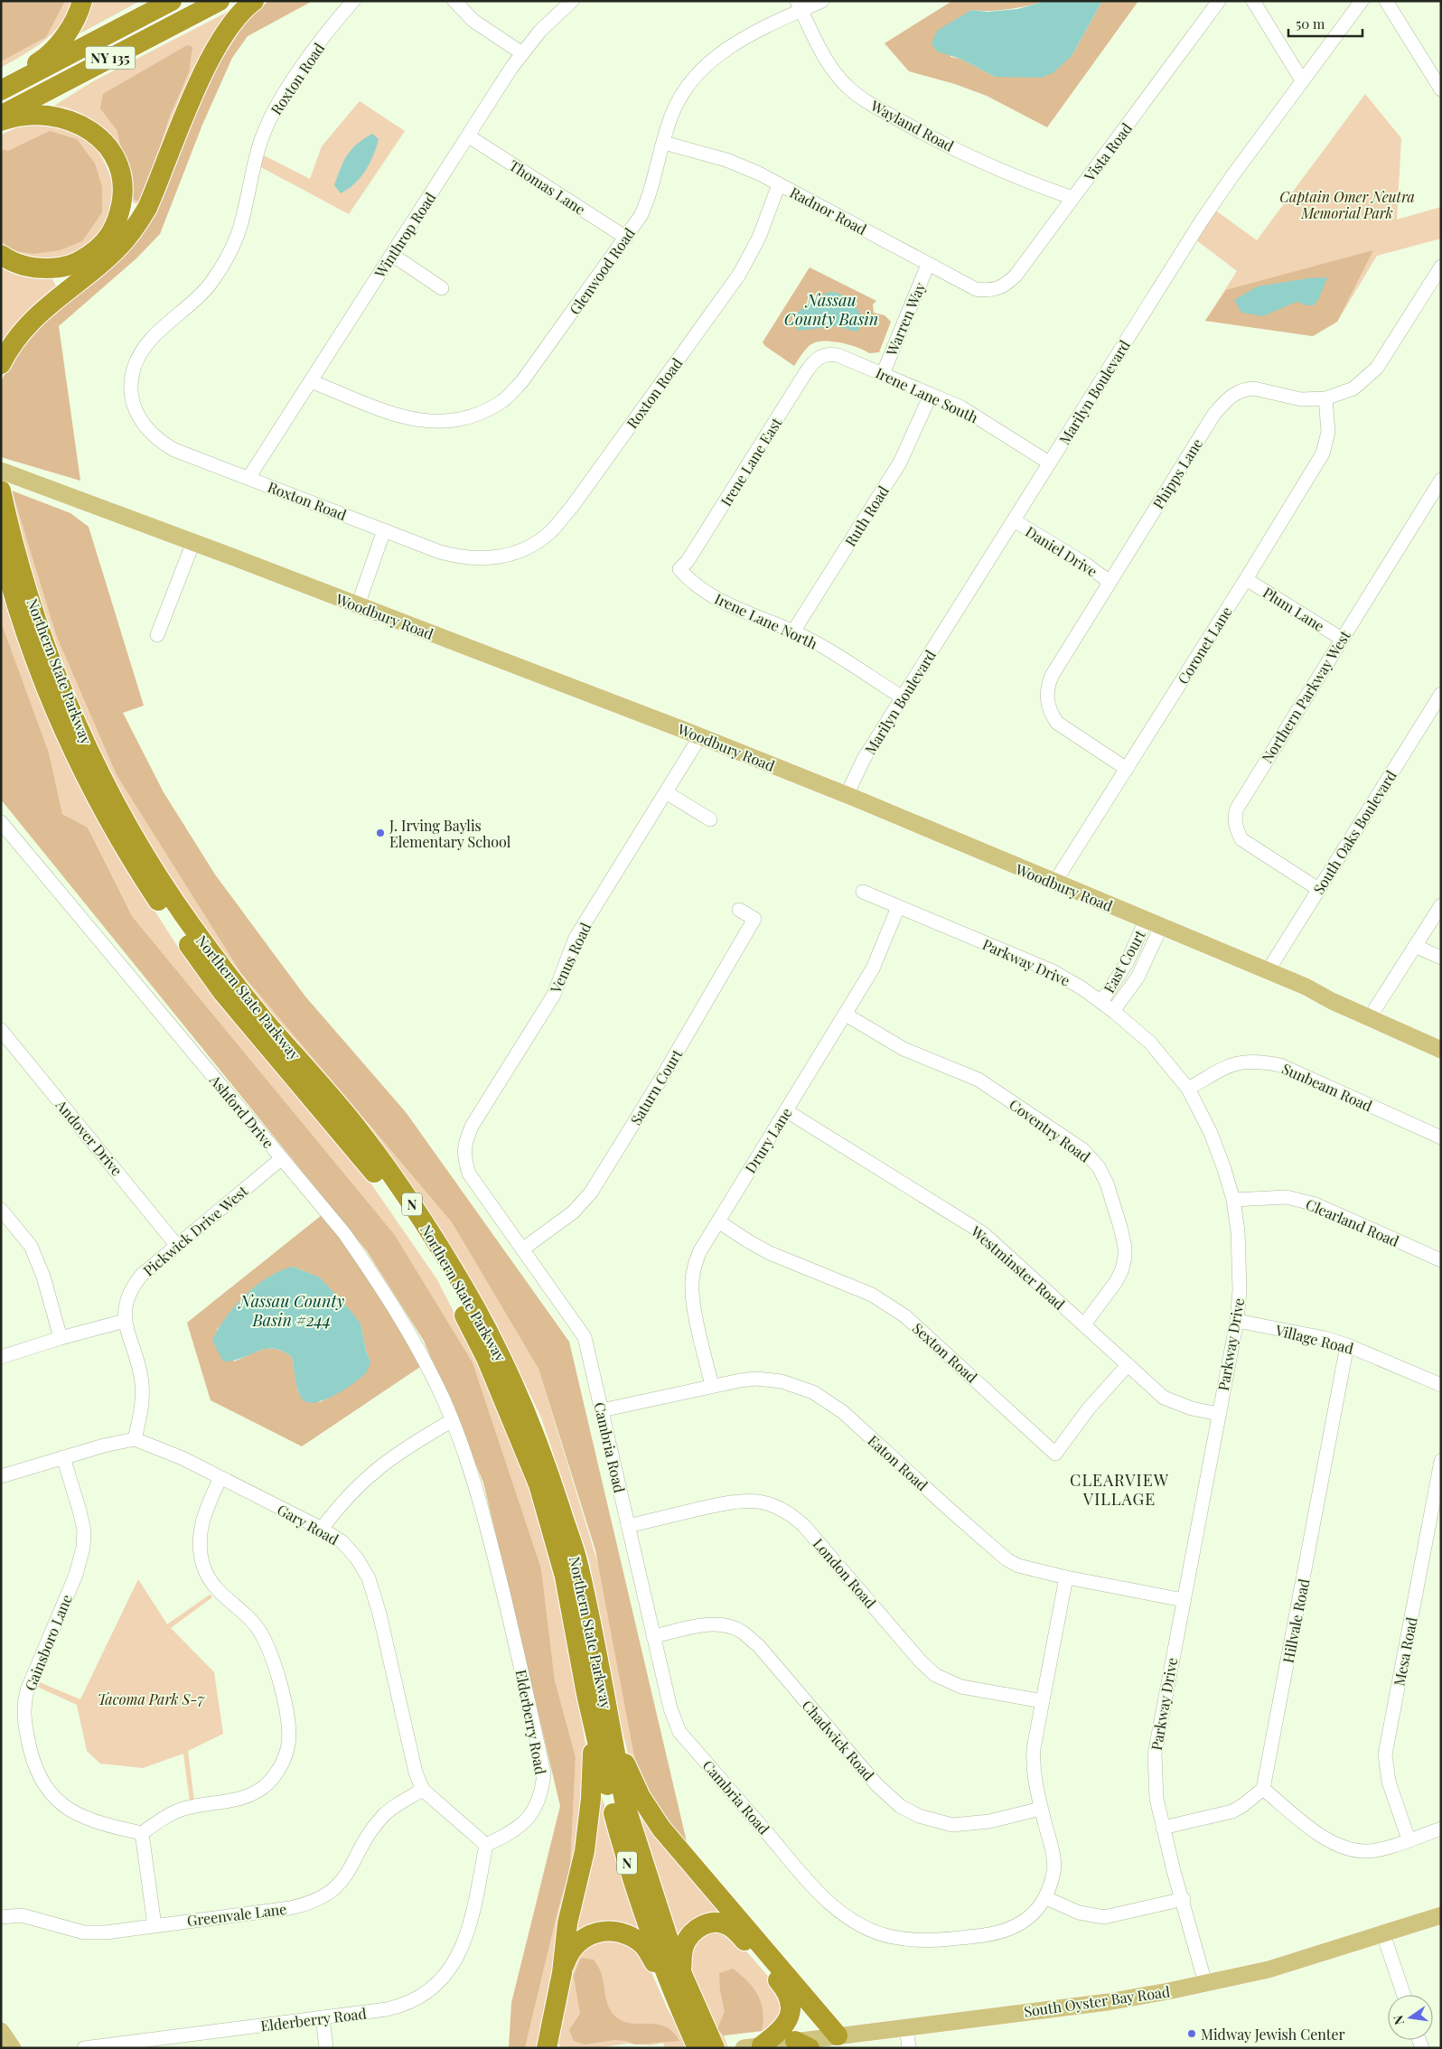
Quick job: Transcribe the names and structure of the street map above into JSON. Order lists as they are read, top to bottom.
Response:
{
  "streets": {
    "highway": ["NY 135", "Northern State Parkway", "N"],
    "main road": ["Woodbury Road", "South Oyster Bay Road"],
    "street": [
      "Roxton Road",
      "Wayland Road",
      "Vista Road",
      "Thomas Lane",
      "Radnor Road",
      "Winthrop Road",
      "Glenwood Road",
      "Warren Way",
      "Marilyn Boulevard",
      "Irene Lane South",
      "Irene Lane East",
      "Phipps Lane",
      "Ruth Road",
      "Daniel Drive",
      "Plum Lane",
      "Irene Lane North",
      "Coronet Lane",
      "Northern Parkway West",
      "South Oaks Boulevard",
      "Venus Road",
      "East Court",
      "Parkway Drive",
      "Saturn Court",
      "Sunbeam Road",
      "Ashford Drive",
      "Coventry Road",
      "Andover Drive",
      "Drury Lane",
      "Clearland Road",
      "Pickwick Drive West",
      "Westminster Road",
      "Village Road",
      "Sexton Road",
      "Cambria Road",
      "Eaton Road",
      "Gary Road",
      "London Road",
      "Hillvale Road",
      "Gainsboro Lane",
      "Mesa Road",
      "Elderberry Road",
      "Chadwick Road",
      "Greenvale Lane"
    ]
  },
  "crossings": [
    ["Roxton Road", "Radnor Road"],
    ["Roxton Road", "Winthrop Road"],
    ["Wayland Road", "Vista Road"],
    ["Wayland Road", "Glenwood Road"],
    ["Vista Road", "Radnor Road"],
    ["Thomas Lane", "Winthrop Road"],
    ["Thomas Lane", "Glenwood Road"],
    ["Radnor Road", "Glenwood Road"],
    ["Radnor Road", "Warren Way"],
    ["Winthrop Road", "Glenwood Road"],
    ["Warren Way", "Irene Lane South"],
    ["Marilyn Boulevard", "Irene Lane South"],
    ["Marilyn Boulevard", "Daniel Drive"],
    ["Marilyn Boulevard", "Woodbury Road"],
    ["Marilyn Boulevard", "Irene Lane North"],
    ["Irene Lane South", "Irene Lane East"],
    ["Irene Lane South", "Ruth Road"],
    ["Irene Lane East", "Irene Lane North"],
    ["Phipps Lane", "Daniel Drive"],
    ["Phipps Lane", "Coronet Lane"],
    ["Ruth Road", "Irene Lane North"],
    ["Plum Lane", "Coronet Lane"],
    ["Plum Lane", "Northern Parkway West"],
    ["Woodbury Road", "Coronet Lane"],
    ["Woodbury Road", "South Oaks Boulevard"],
    ["Woodbury Road", "Venus Road"],
    ["Woodbury Road", "East Court"],
    ["Northern Parkway West", "South Oaks Boulevard"],
    ["Venus Road", "Cambria Road"],
    ["East Court", "Parkway Drive"],
    ["Parkway Drive", "Sunbeam Road"],
    ["Parkway Drive", "Drury Lane"],
    ["Parkway Drive", "Clearland Road"],
    ["Parkway Drive", "Westminster Road"],
    ["Parkway Drive", "Village Road"],
    ["Parkway Drive", "Eaton Road"],
    ["Parkway Drive", "South Oyster Bay Road"],
    ["Saturn Court", "Cambria Road"],
    ["Ashford Drive", "Pickwick Drive West"],
    ["Ashford Drive", "Elderberry Road"],
    ["Coventry Road", "Drury Lane"],
    ["Coventry Road", "Westminster Road"],
    ["Andover Drive", "Pickwick Drive West"],
    ["Drury Lane", "Westminster Road"],
    ["Drury Lane", "Sexton Road"],
    ["Drury Lane", "Eaton Road"],
    ["Westminster Road", "Sexton Road"],
    ["Village Road", "Hillvale Road"],
    ["Cambria Road", "Eaton Road"],
    ["Cambria Road", "London Road"],
    ["Cambria Road", "Chadwick Road"],
    ["Gary Road", "Elderberry Road"],
    ["Gary Road", "Greenvale Lane"]
  ],
  "districts": ["CLEARVIEW VILLAGE"],
  "water": ["Nassau County Basin", "Nassau County Basin #244"],
  "parks": ["Captain Omer Neutra Memorial Park", "Tacoma Park S-7"],
  "places": ["J. Irving Baylis Elementary School", "Midway Jewish Center"],
  "scale_bar": "50 m",
  "north": "left"
}
